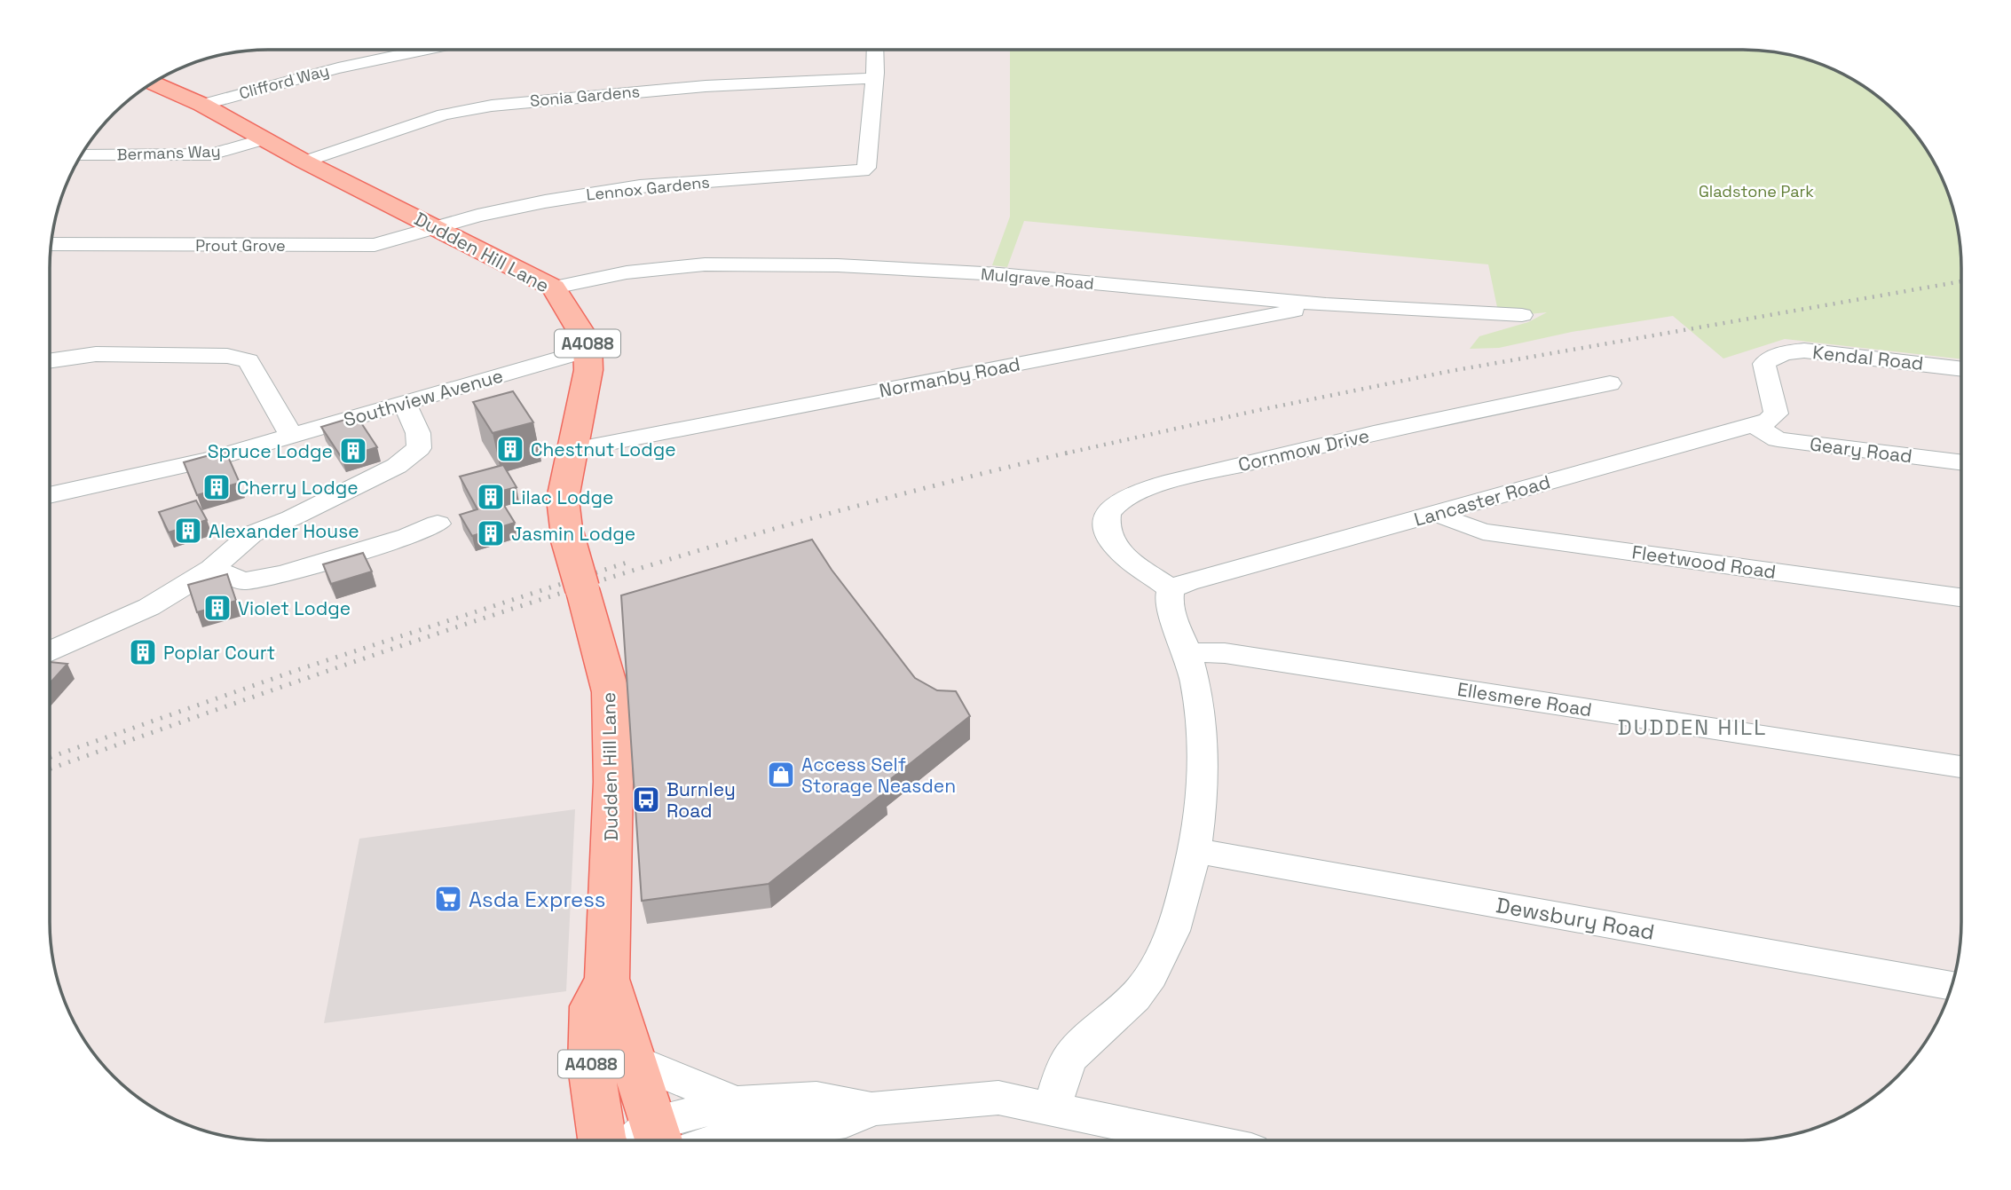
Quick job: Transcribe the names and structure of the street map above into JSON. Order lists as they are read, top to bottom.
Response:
{
  "streets": {
    "main road": ["Dudden Hill Lane", "A4088"],
    "street": [
      "Clifford Way",
      "Sonia Gardens",
      "Bermans Way",
      "Lennox Gardens",
      "Prout Grove",
      "Mulgrave Road",
      "Kendal Road",
      "Normanby Road",
      "Southview Avenue",
      "Cornmow Drive",
      "Geary Road",
      "Lancaster Road",
      "Fleetwood Road",
      "Ellesmere Road",
      "Dewsbury Road"
    ]
  },
  "crossings": [
    ["Clifford Way", "Dudden Hill Lane"],
    ["Sonia Gardens", "Lennox Gardens"],
    ["Sonia Gardens", "Dudden Hill Lane"],
    ["Bermans Way", "Dudden Hill Lane"],
    ["Lennox Gardens", "Prout Grove"],
    ["Lennox Gardens", "Dudden Hill Lane"],
    ["Prout Grove", "Dudden Hill Lane"],
    ["Dudden Hill Lane", "Mulgrave Road"],
    ["Dudden Hill Lane", "Normanby Road"],
    ["Dudden Hill Lane", "Southview Avenue"],
    ["Mulgrave Road", "Normanby Road"],
    ["Kendal Road", "Lancaster Road"],
    ["Cornmow Drive", "Lancaster Road"],
    ["Geary Road", "Lancaster Road"],
    ["Lancaster Road", "Fleetwood Road"]
  ],
  "districts": ["DUDDEN HILL"],
  "parks": ["Gladstone Park"],
  "places": {
    "building": [
      "Chestnut Lodge",
      "Spruce Lodge",
      "Cherry Lodge",
      "Lilac Lodge",
      "Alexander House",
      "Jasmin Lodge",
      "Violet Lodge",
      "Poplar Court"
    ],
    "shop": ["Access Self Storage Neasden"],
    "bus stop": ["Burnley Road"],
    "supermarket": ["Asda Express"]
  }
}
